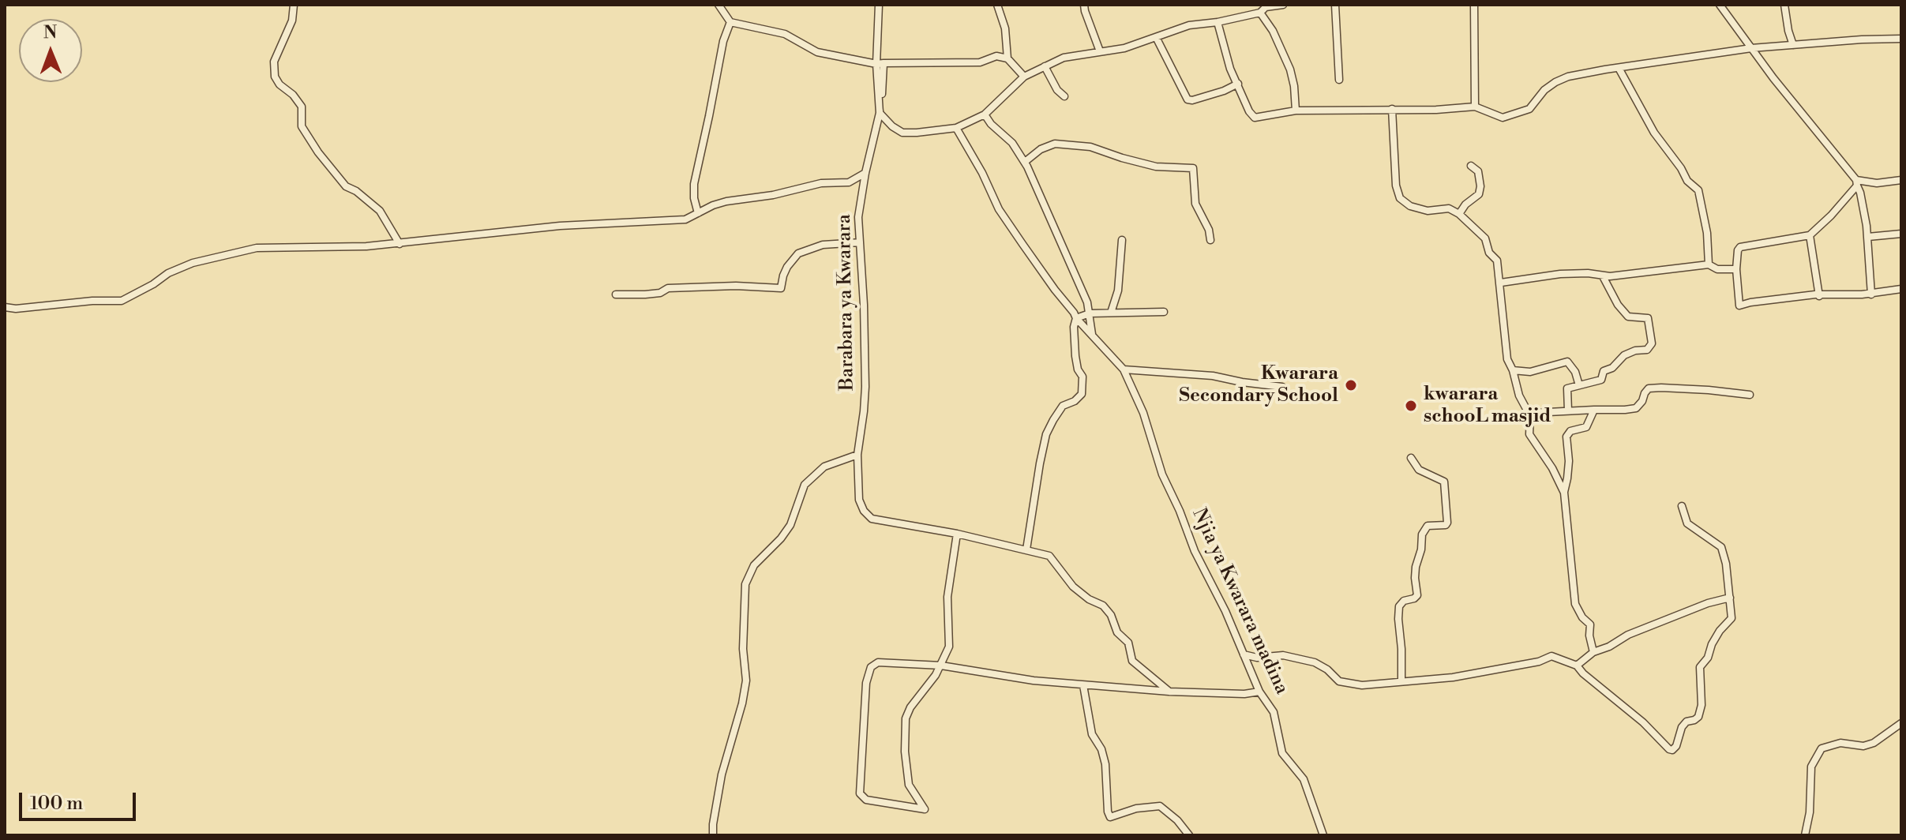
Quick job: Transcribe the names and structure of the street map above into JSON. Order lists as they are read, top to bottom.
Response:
{
  "streets": {
    "street": ["Barabara ya Kwarara", "Njia ya Kwarara madina"]
  },
  "places": ["Kwarara Secondary School", "kwarara schooL masjid"],
  "scale_bar": "100 m",
  "north": "top"
}
